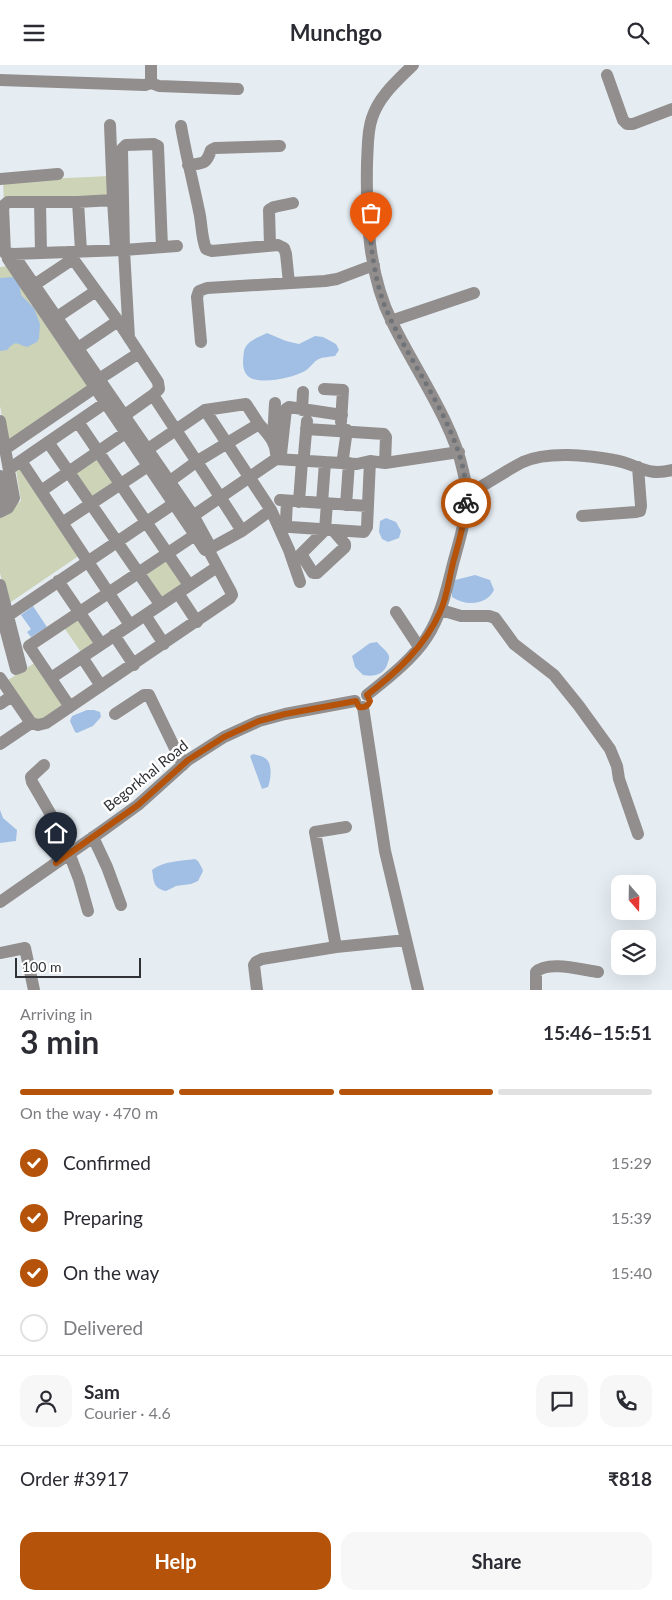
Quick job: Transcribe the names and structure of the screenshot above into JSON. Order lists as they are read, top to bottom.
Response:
{
  "streets": {
    "street": ["Begorkhal Road"]
  },
  "scale_bar": "100 m",
  "north": "bottom",
  "page": {
    "header": "Munchgo",
    "scale": "100 m",
    "heading": ["3 min", "Arriving in", "15:46–15:51"],
    "panel": [
      "Sam",
      "Courier · 4.6",
      "Order #3917",
      "₹818"
    ],
    "bar": "On the way · 470 m",
    "list": [
      ["Confirmed", "15:29"],
      ["Preparing", "15:39"],
      ["On the way", "15:40"],
      "Delivered"
    ],
    "buttons": ["Help", "Share"]
  }
}
